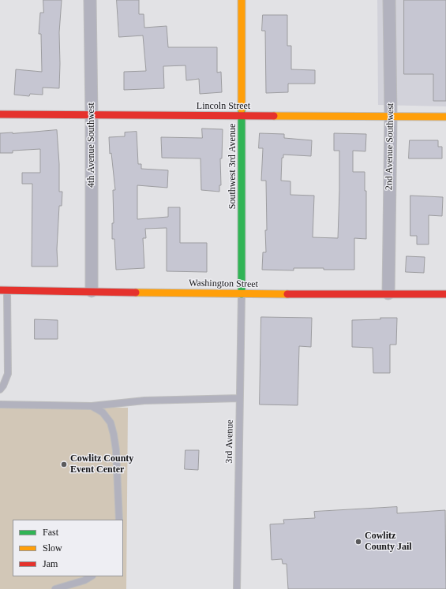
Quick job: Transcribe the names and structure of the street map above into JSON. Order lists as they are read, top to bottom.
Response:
{
  "streets": {
    "street": [
      "Lincoln Street",
      "4th Avenue Southwest",
      "2nd Avenue Southwest",
      "Southwest 3rd Avenue",
      "Washington Street"
    ],
    "lane": ["3rd Avenue"]
  },
  "crossings": [
    ["Lincoln Street", "4th Avenue Southwest"],
    ["Lincoln Street", "2nd Avenue Southwest"],
    ["Lincoln Street", "Southwest 3rd Avenue"],
    ["4th Avenue Southwest", "Washington Street"],
    ["2nd Avenue Southwest", "Washington Street"],
    ["Southwest 3rd Avenue", "Washington Street"],
    ["Southwest 3rd Avenue", "3rd Avenue"],
    ["Washington Street", "3rd Avenue"]
  ],
  "places": ["Cowlitz County Event Center", "Cowlitz County Jail"],
  "legend": ["Fast", "Slow", "Jam"]
}
